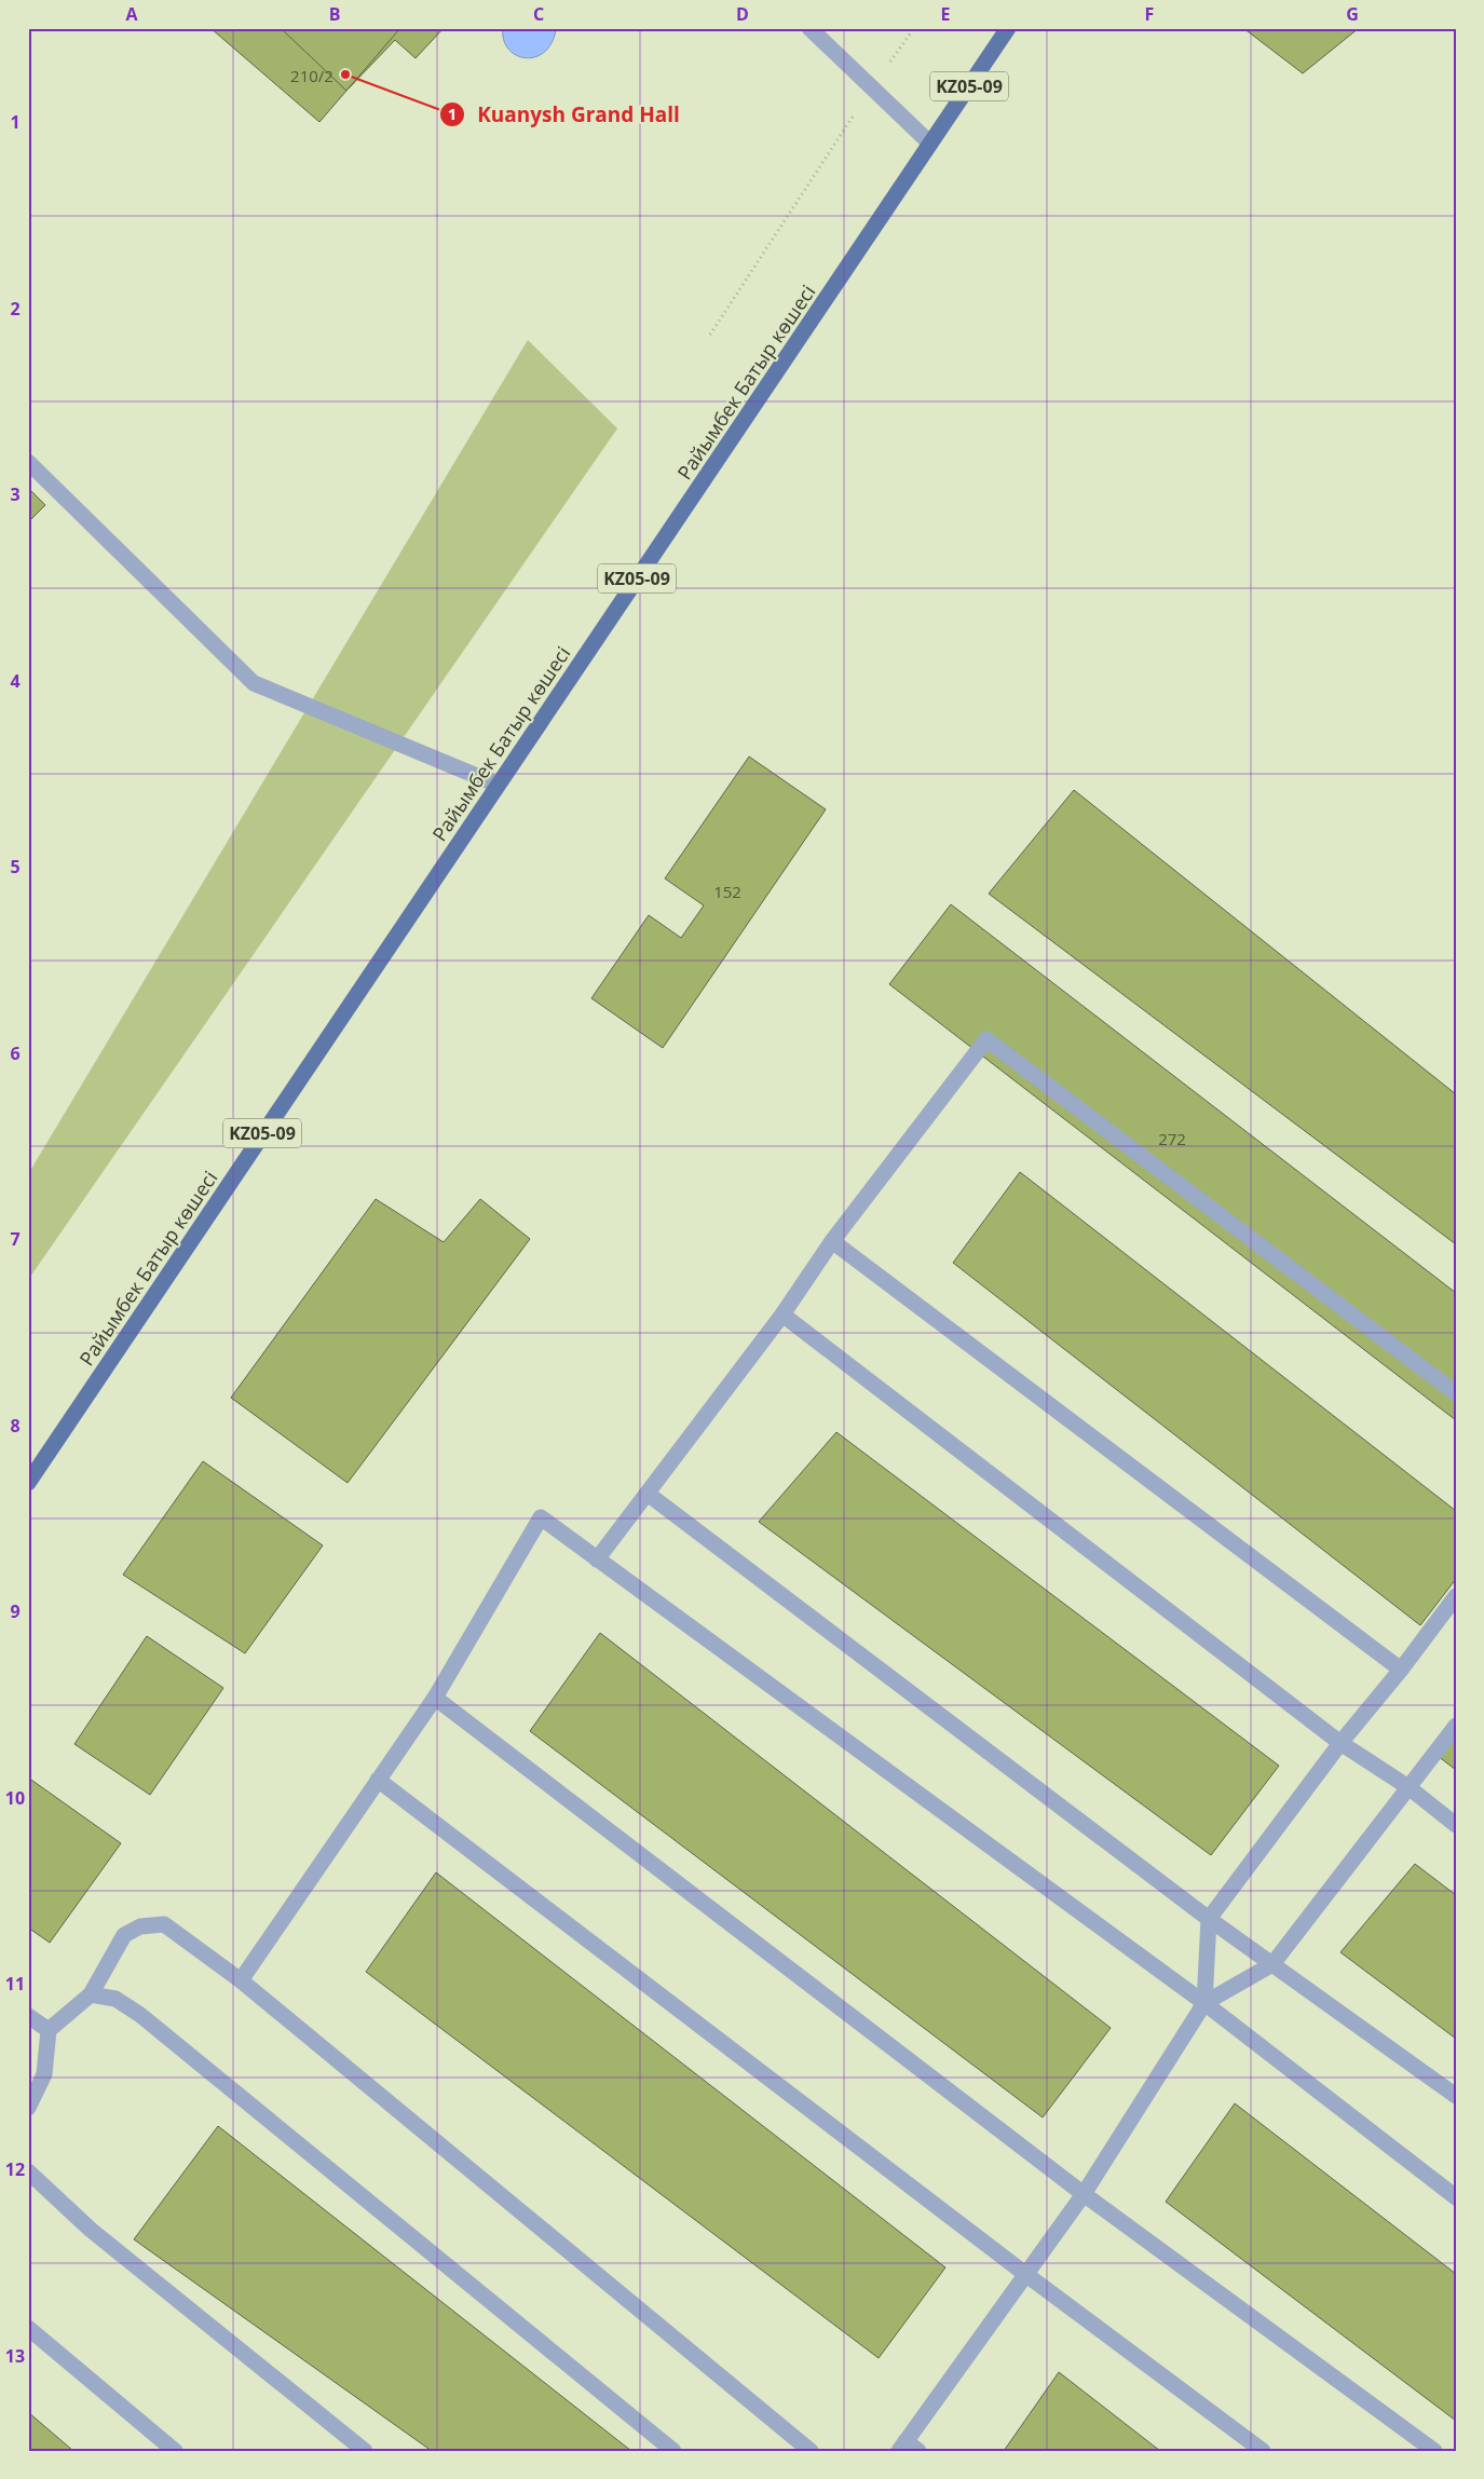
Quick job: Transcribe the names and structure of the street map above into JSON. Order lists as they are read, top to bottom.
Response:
{
  "streets": {
    "main road": ["KZ05-09", "Райымбек Батыр көшесі"]
  },
  "places": ["Kuanysh Grand Hall"],
  "house_numbers": ["210/2", "152", "272"],
  "grid": {
    "columns": [
      "A",
      "B",
      "C",
      "D",
      "E",
      "F",
      "G"
    ],
    "rows": [
      "1",
      "2",
      "3",
      "4",
      "5",
      "6",
      "7",
      "8",
      "9",
      "10",
      "11",
      "12",
      "13"
    ]
  }
}
